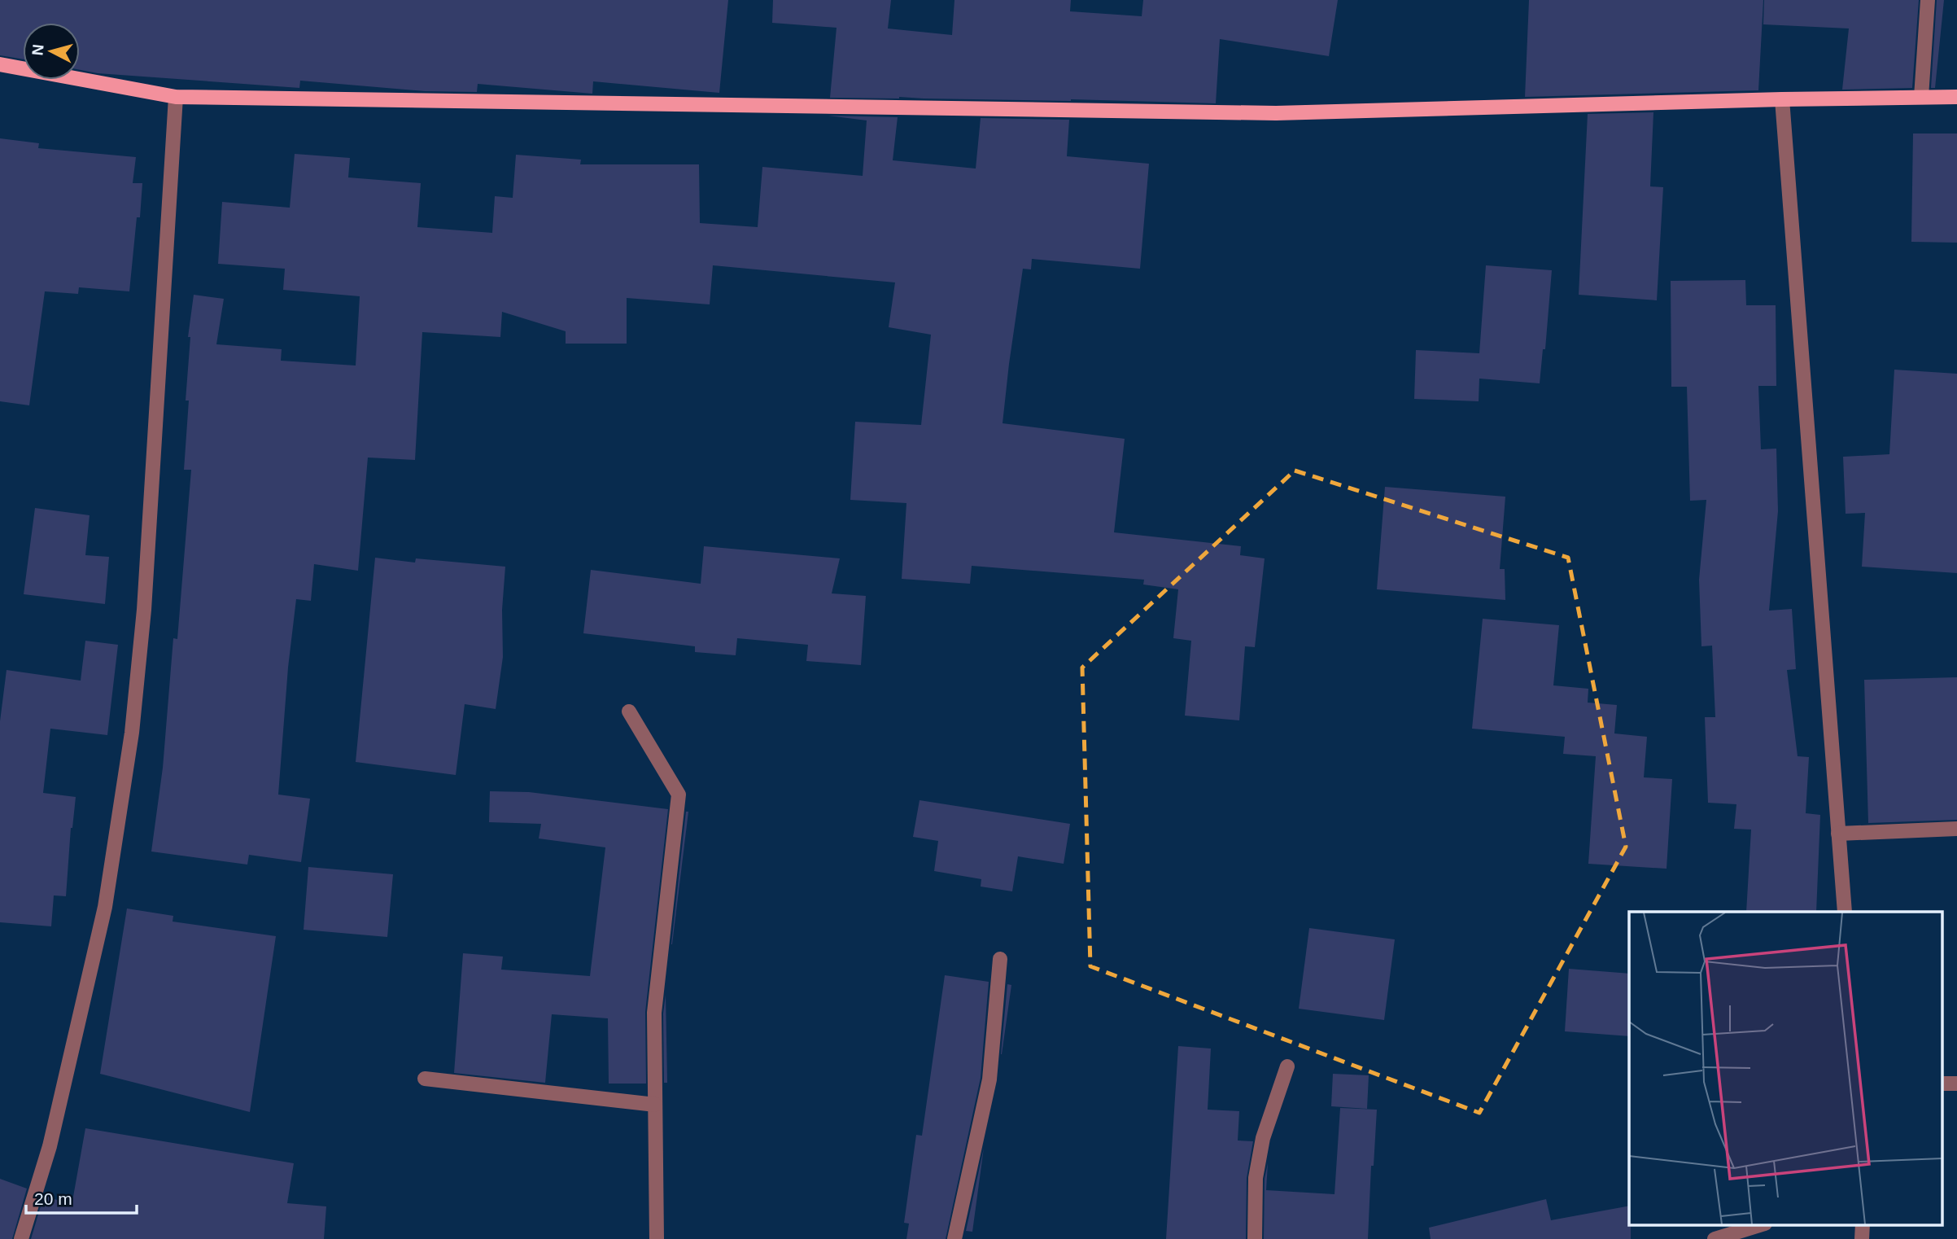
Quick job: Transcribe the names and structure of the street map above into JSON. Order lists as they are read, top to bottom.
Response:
{
  "scale_bar": "20 m",
  "north": "left"
}
